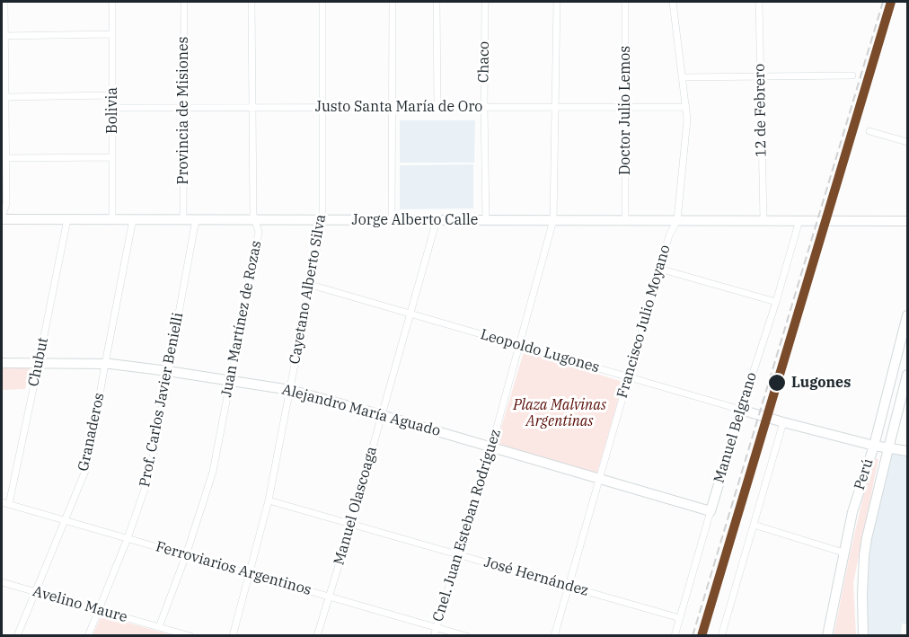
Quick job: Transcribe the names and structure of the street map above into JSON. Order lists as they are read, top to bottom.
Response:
{
  "streets": {
    "main road": [
      "Jorge Alberto Calle",
      "Leopoldo Lugones",
      "Alejandro María Aguado",
      "Manuel Belgrano",
      "Perú"
    ],
    "street": [
      "Chaco",
      "Justo Santa María de Oro",
      "Bolivia",
      "Provincia de Misiones",
      "Doctor Julio Lemos",
      "12 de Febrero",
      "Cayetano Alberto Silva",
      "Juan Martínez de Rozas",
      "Francisco Julio Moyano",
      "Chubut",
      "Prof. Carlos Javier Benielli",
      "Granaderos",
      "Manuel Olascoaga",
      "Cnel. Juan Esteban Rodríguez",
      "Ferroviarios Argentinos",
      "José Hernández",
      "Avelino Maure"
    ]
  },
  "crossings": [
    ["Chaco", "Justo Santa María de Oro"],
    ["Chaco", "Jorge Alberto Calle"],
    ["Justo Santa María de Oro", "Bolivia"],
    ["Justo Santa María de Oro", "Provincia de Misiones"],
    ["Justo Santa María de Oro", "Doctor Julio Lemos"],
    ["Justo Santa María de Oro", "Cayetano Alberto Silva"],
    ["Justo Santa María de Oro", "Juan Martínez de Rozas"],
    ["Justo Santa María de Oro", "Francisco Julio Moyano"],
    ["Justo Santa María de Oro", "Cnel. Juan Esteban Rodríguez"],
    ["Bolivia", "Jorge Alberto Calle"],
    ["Provincia de Misiones", "Jorge Alberto Calle"],
    ["Doctor Julio Lemos", "Jorge Alberto Calle"],
    ["12 de Febrero", "Jorge Alberto Calle"],
    ["Jorge Alberto Calle", "Cayetano Alberto Silva"],
    ["Jorge Alberto Calle", "Juan Martínez de Rozas"],
    ["Jorge Alberto Calle", "Francisco Julio Moyano"],
    ["Jorge Alberto Calle", "Chubut"],
    ["Jorge Alberto Calle", "Prof. Carlos Javier Benielli"],
    ["Jorge Alberto Calle", "Manuel Belgrano"],
    ["Jorge Alberto Calle", "Granaderos"],
    ["Jorge Alberto Calle", "Manuel Olascoaga"],
    ["Jorge Alberto Calle", "Cnel. Juan Esteban Rodríguez"],
    ["Cayetano Alberto Silva", "Leopoldo Lugones"],
    ["Cayetano Alberto Silva", "Alejandro María Aguado"],
    ["Cayetano Alberto Silva", "Ferroviarios Argentinos"],
    ["Cayetano Alberto Silva", "José Hernández"],
    ["Juan Martínez de Rozas", "Alejandro María Aguado"],
    ["Juan Martínez de Rozas", "Ferroviarios Argentinos"],
    ["Juan Martínez de Rozas", "Avelino Maure"],
    ["Francisco Julio Moyano", "Leopoldo Lugones"],
    ["Francisco Julio Moyano", "Alejandro María Aguado"],
    ["Francisco Julio Moyano", "José Hernández"],
    ["Leopoldo Lugones", "Manuel Belgrano"],
    ["Leopoldo Lugones", "Perú"],
    ["Leopoldo Lugones", "Manuel Olascoaga"],
    ["Leopoldo Lugones", "Cnel. Juan Esteban Rodríguez"],
    ["Chubut", "Alejandro María Aguado"],
    ["Chubut", "Ferroviarios Argentinos"],
    ["Prof. Carlos Javier Benielli", "Alejandro María Aguado"],
    ["Prof. Carlos Javier Benielli", "Ferroviarios Argentinos"],
    ["Prof. Carlos Javier Benielli", "Avelino Maure"],
    ["Alejandro María Aguado", "Manuel Belgrano"],
    ["Alejandro María Aguado", "Granaderos"],
    ["Alejandro María Aguado", "Manuel Olascoaga"],
    ["Alejandro María Aguado", "Cnel. Juan Esteban Rodríguez"],
    ["Manuel Belgrano", "José Hernández"],
    ["Granaderos", "Ferroviarios Argentinos"],
    ["Granaderos", "Avelino Maure"],
    ["Manuel Olascoaga", "Ferroviarios Argentinos"],
    ["Manuel Olascoaga", "José Hernández"],
    ["Cnel. Juan Esteban Rodríguez", "Ferroviarios Argentinos"],
    ["Cnel. Juan Esteban Rodríguez", "José Hernández"]
  ],
  "parks": ["Plaza Malvinas Argentinas"],
  "places": ["Lugones"]
}
